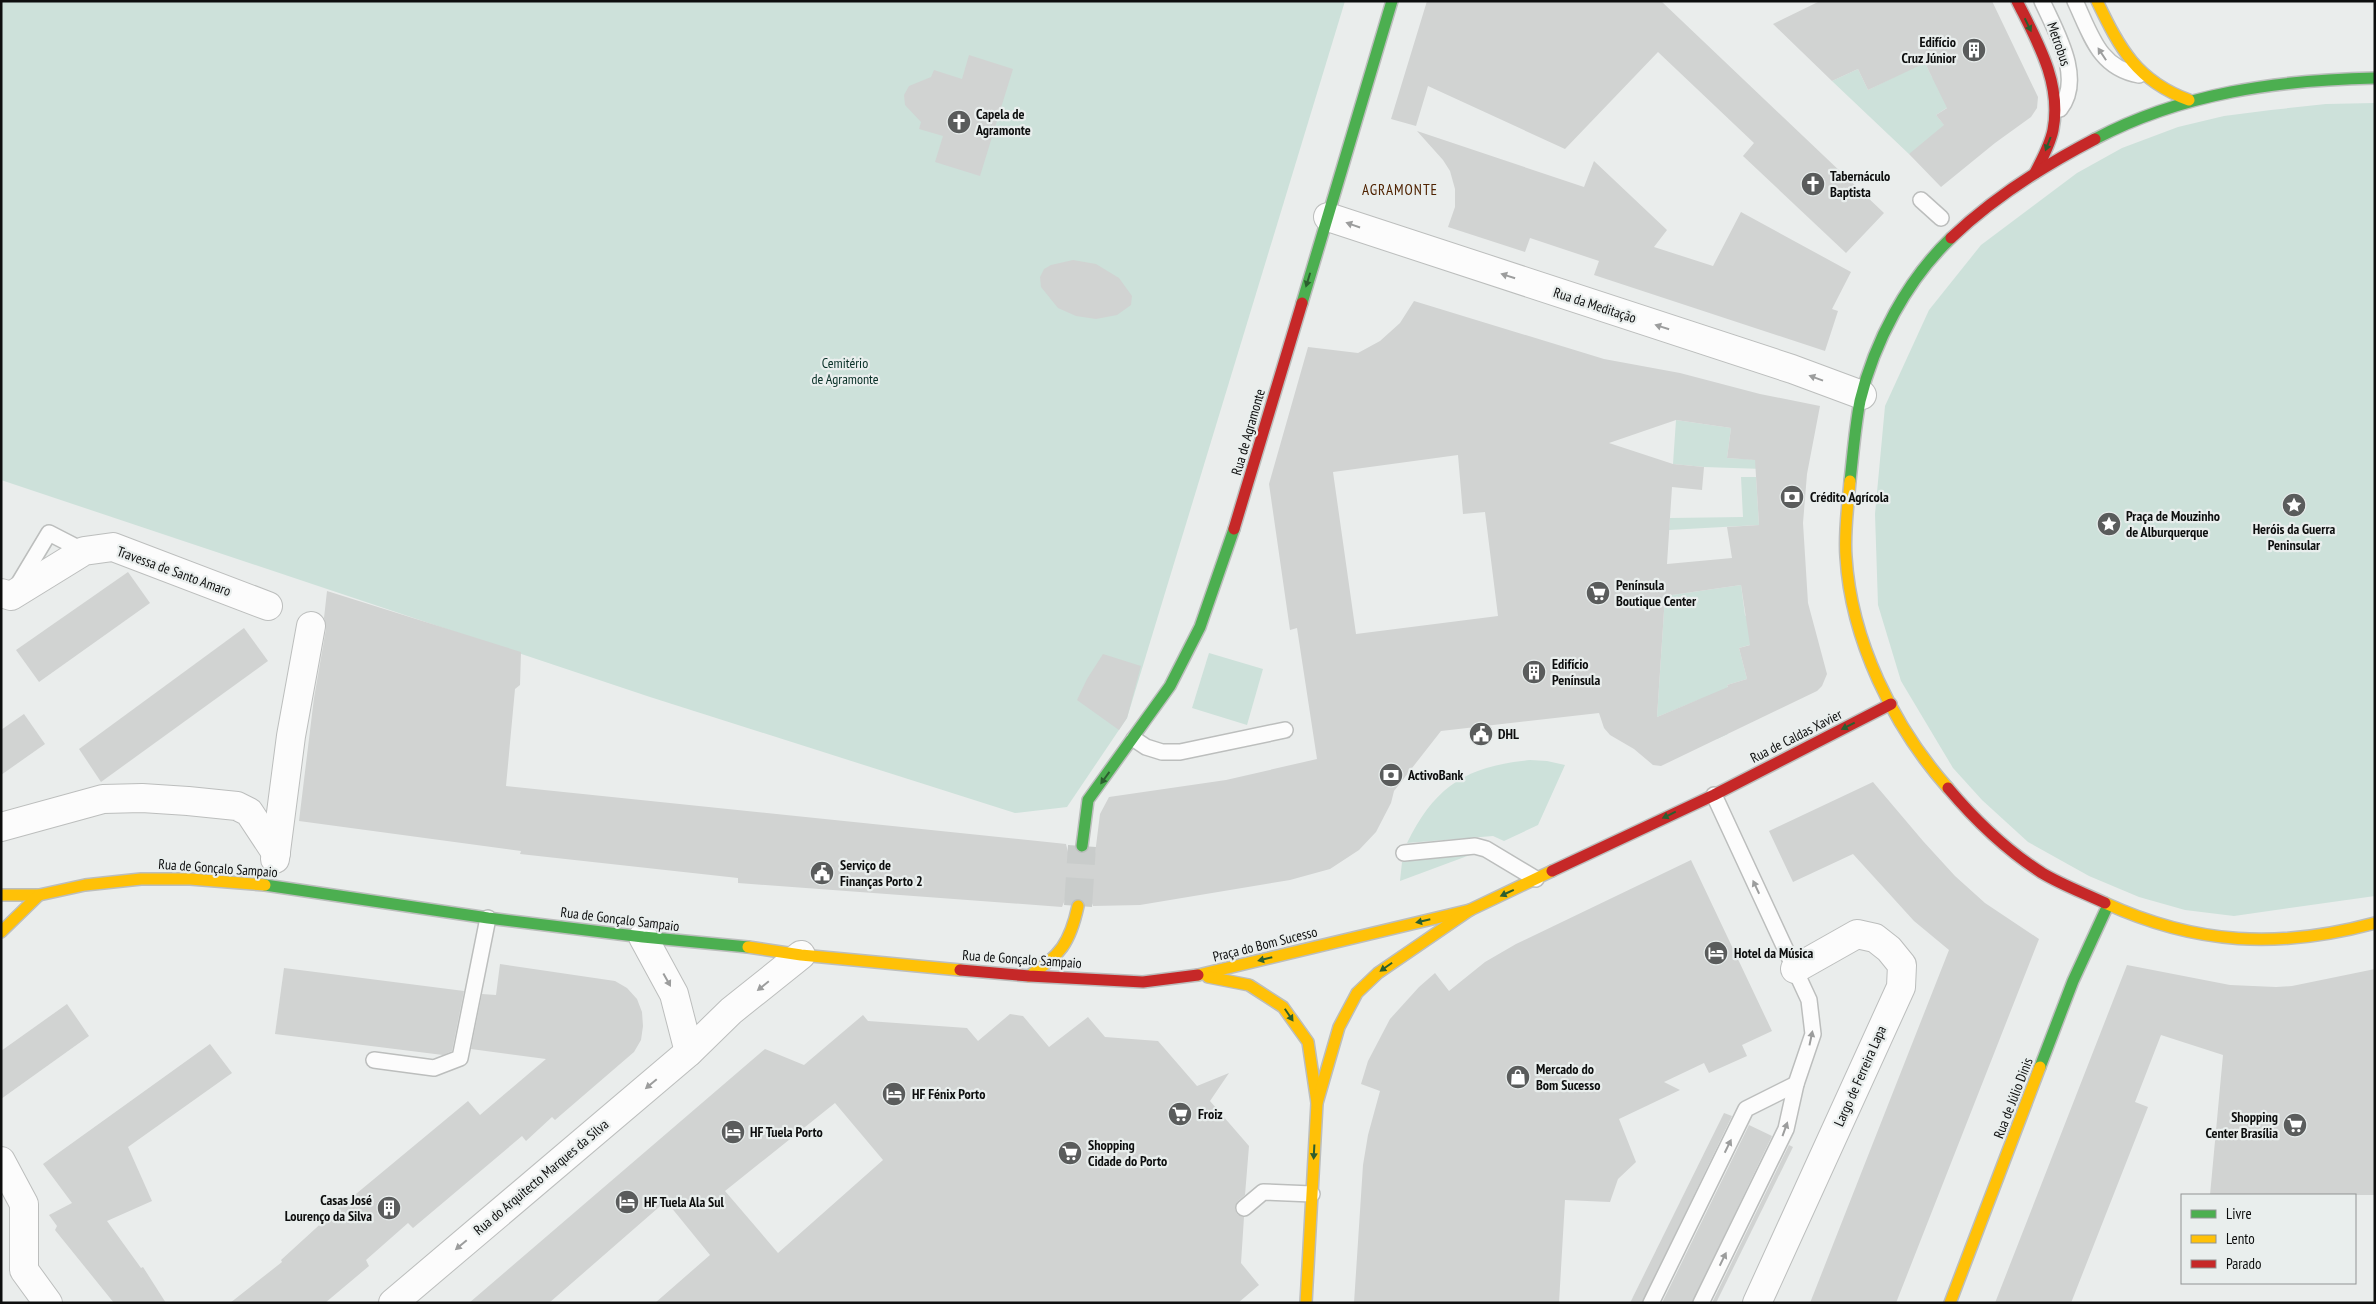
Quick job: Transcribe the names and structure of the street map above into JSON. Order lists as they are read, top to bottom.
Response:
{
  "streets": {
    "main road": [
      "Rua de Agramonte",
      "Rua de Caldas Xavier",
      "Rua de Gonçalo Sampaio",
      "Praça do Bom Sucesso",
      "Rua de Júlio Dinis"
    ],
    "street": [
      "Rua da Meditação",
      "Travessa de Santo Amaro",
      "Largo de Ferreira Lapa",
      "Rua do Arquitecto Marques da Silva"
    ],
    "lane": ["Metrobus"]
  },
  "crossings": [
    ["Rua da Meditação", "Rua de Agramonte"],
    ["Rua de Caldas Xavier", "Praça do Bom Sucesso"],
    ["Rua de Gonçalo Sampaio", "Praça do Bom Sucesso"],
    ["Rua de Gonçalo Sampaio", "Rua do Arquitecto Marques da Silva"]
  ],
  "one_way": [
    "Rua da Meditação",
    "Rua de Agramonte",
    "Rua de Caldas Xavier",
    "Rua do Arquitecto Marques da Silva"
  ],
  "districts": ["AGRAMONTE"],
  "parks": ["Cemitério de Agramonte"],
  "places": {
    "building": ["Edifício Cruz Júnior", "Edifício Península", "Casas José Lourenço da Silva"],
    "church": ["Capela de Agramonte", "Tabernáculo Baptista"],
    "bank": ["Crédito Agrícola", "ActivoBank"],
    "place": ["Heróis da Guerra Peninsular", "Praça de Mouzinho de Alburquerque"],
    "supermarket": [
      "Península Boutique Center",
      "Froiz",
      "Shopping Center Brasília",
      "Shopping Cidade do Porto"
    ],
    "public building": ["DHL", "Serviço de Finanças Porto 2"],
    "hotel": [
      "Hotel da Música",
      "HF Fénix Porto",
      "HF Tuela Porto",
      "HF Tuela Ala Sul"
    ],
    "shop": ["Mercado do Bom Sucesso"]
  },
  "legend": ["Livre", "Lento", "Parado"]
}
